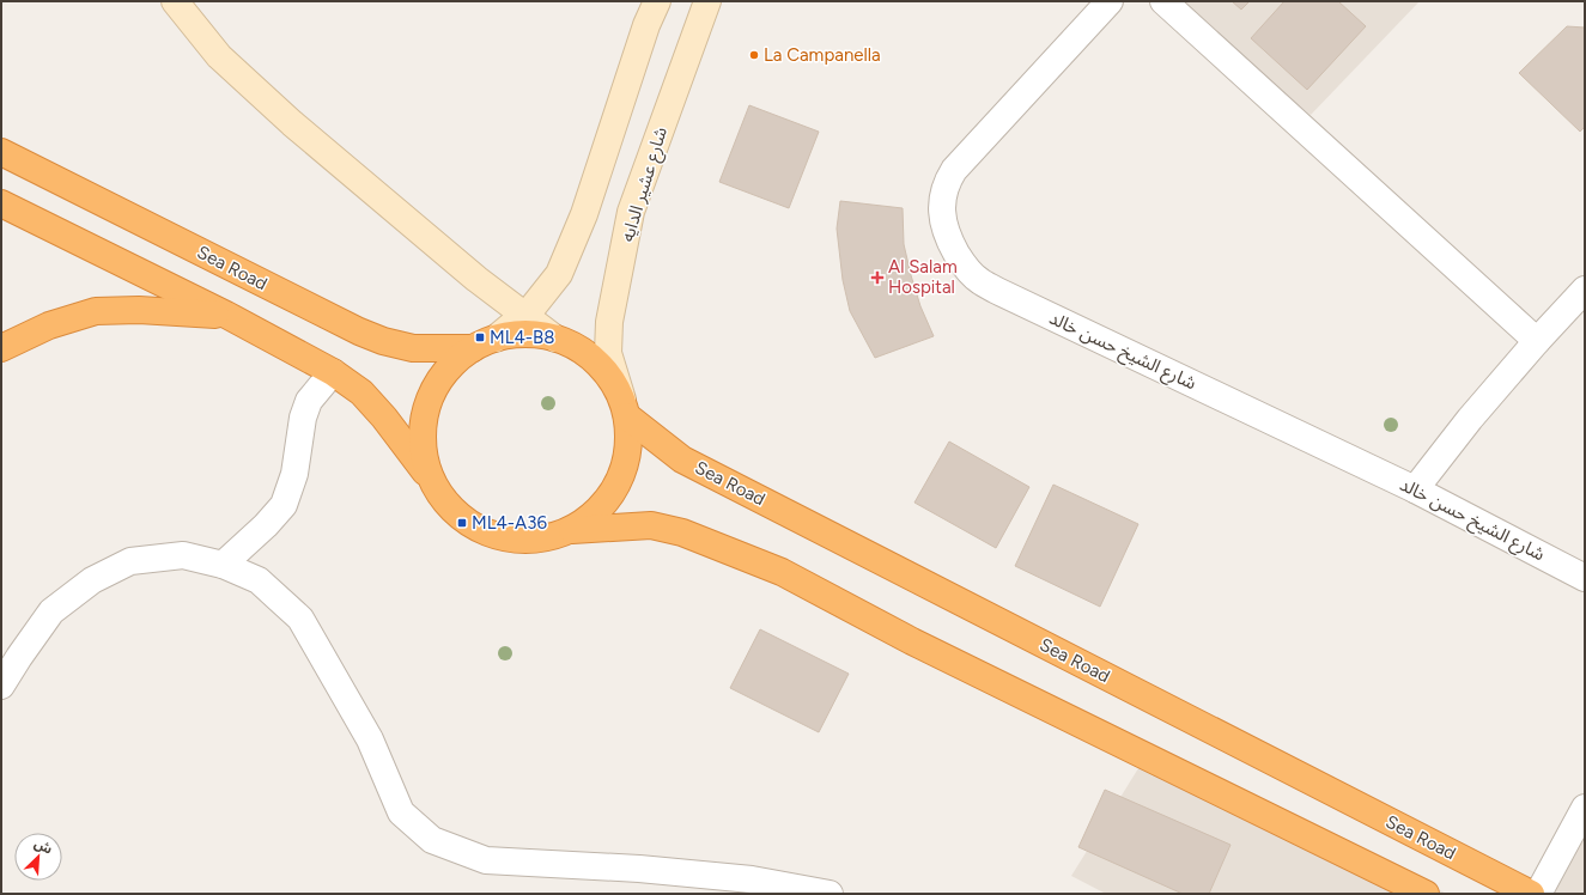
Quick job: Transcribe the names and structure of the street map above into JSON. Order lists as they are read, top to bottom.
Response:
{
  "streets": {
    "highway": ["Sea Road"],
    "street": ["شارع عشير الدايه", "شارع الشيخ حسن خالد"]
  },
  "crossings": [
    ["شارع عشير الدايه", "Sea Road"]
  ],
  "places": {
    "other": ["La Campanella"],
    "health": ["Al Salam Hospital"],
    "transit": ["ML4-B8", "ML4-A36"]
  },
  "north": "top right"
}
